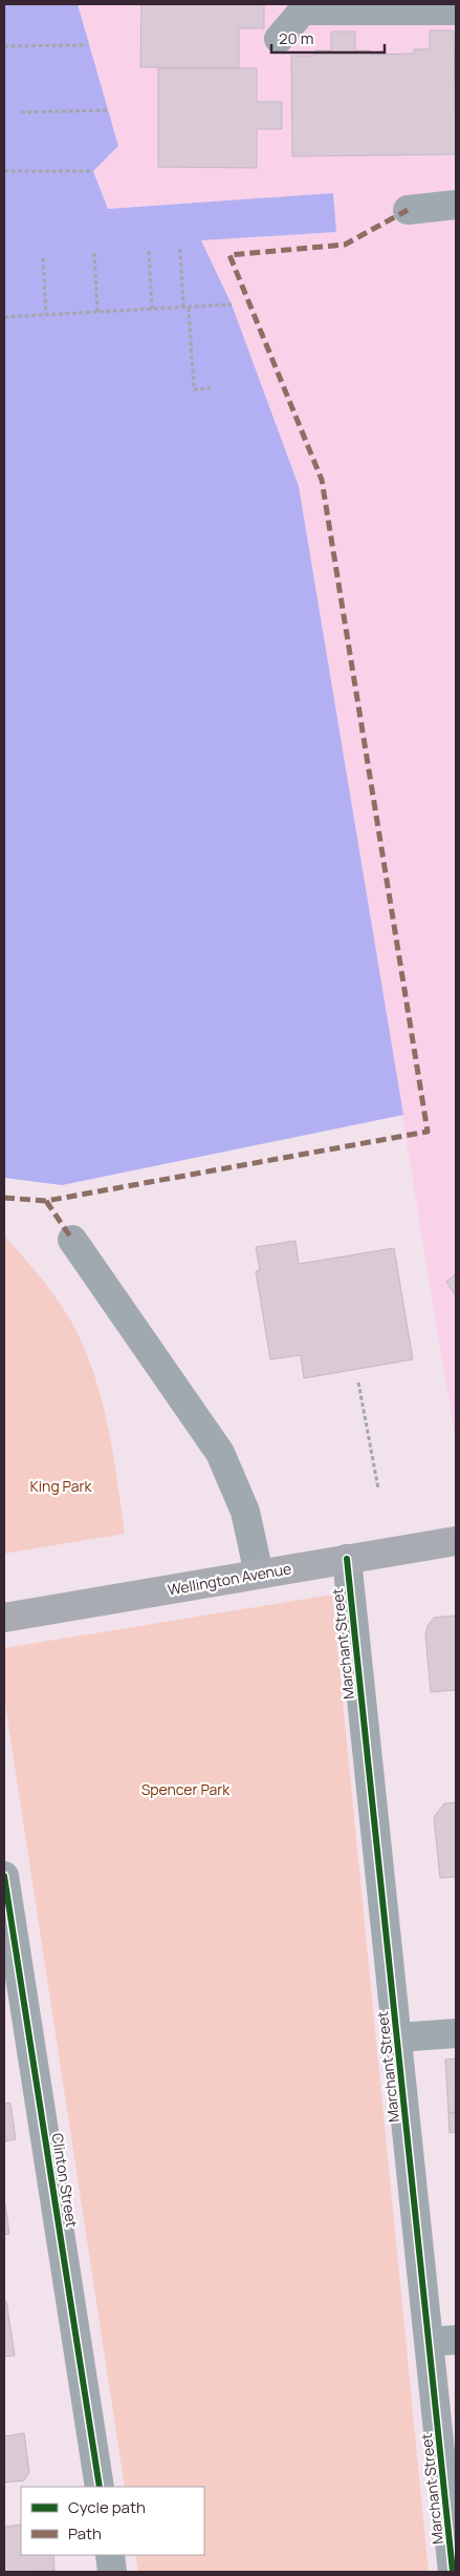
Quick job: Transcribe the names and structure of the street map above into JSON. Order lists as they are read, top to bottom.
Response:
{
  "streets": {
    "main road": ["Wellington Avenue"],
    "street": ["Marchant Street", "Clinton Street"]
  },
  "crossings": [
    ["Wellington Avenue", "Marchant Street"]
  ],
  "parks": ["King Park", "Spencer Park"],
  "legend": ["Cycle path", "Path"],
  "scale_bar": "20 m"
}
